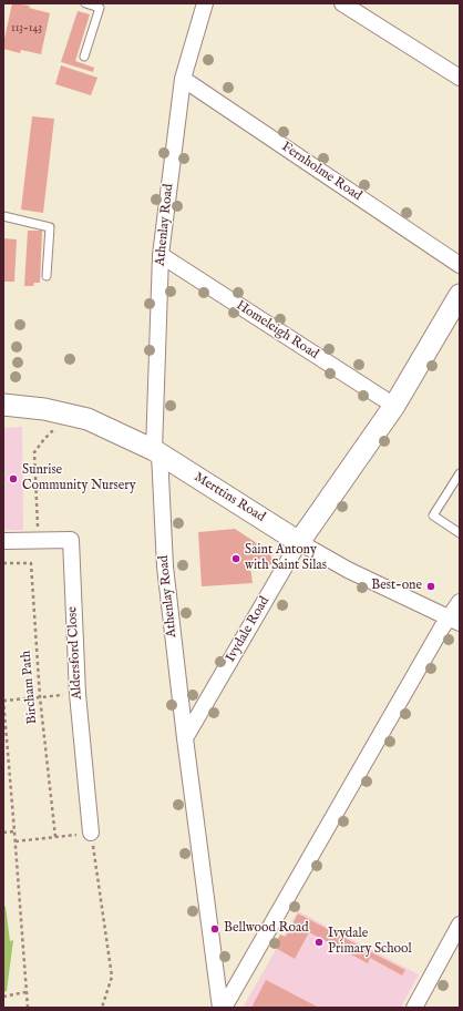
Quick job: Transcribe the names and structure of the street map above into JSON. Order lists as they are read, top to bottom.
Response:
{
  "streets": {
    "street": [
      "Fernholme Road",
      "Athenlay Road",
      "Homeleigh Road",
      "Merttins Road",
      "Ivydale Road",
      "Aldersford Close"
    ],
    "path": ["Bircham Path"]
  },
  "crossings": [
    ["Fernholme Road", "Athenlay Road"],
    ["Athenlay Road", "Homeleigh Road"],
    ["Athenlay Road", "Merttins Road"],
    ["Athenlay Road", "Ivydale Road"],
    ["Homeleigh Road", "Ivydale Road"],
    ["Merttins Road", "Ivydale Road"]
  ],
  "places": [
    "Sunrise Community Nursery",
    "Saint Antony with Saint Silas",
    "Best-one",
    "Bellwood Road",
    "Ivydale Primary School"
  ],
  "house_numbers": ["113-143"]
}
